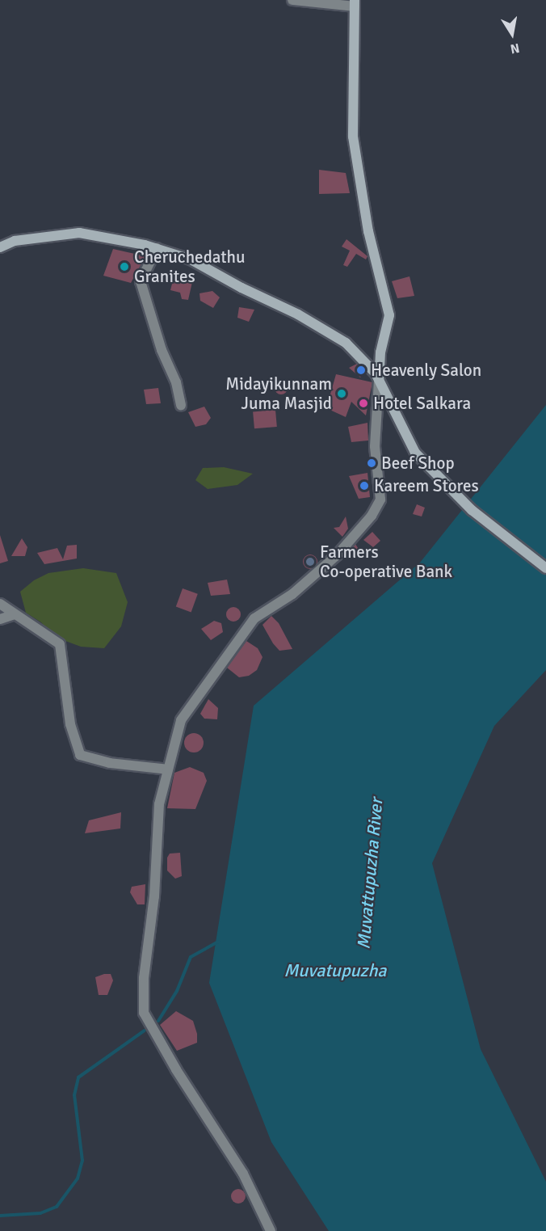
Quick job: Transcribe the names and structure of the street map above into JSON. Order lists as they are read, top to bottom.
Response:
{
  "water": ["Muvattupuzha River", "Muvatupuzha"],
  "places": [
    "Cheruchedathu Granites",
    "Heavenly Salon",
    "Midayikunnam Juma Masjid",
    "Hotel Salkara",
    "Beef Shop",
    "Kareem Stores",
    "Farmers Co-operative Bank"
  ],
  "north": "bottom"
}
